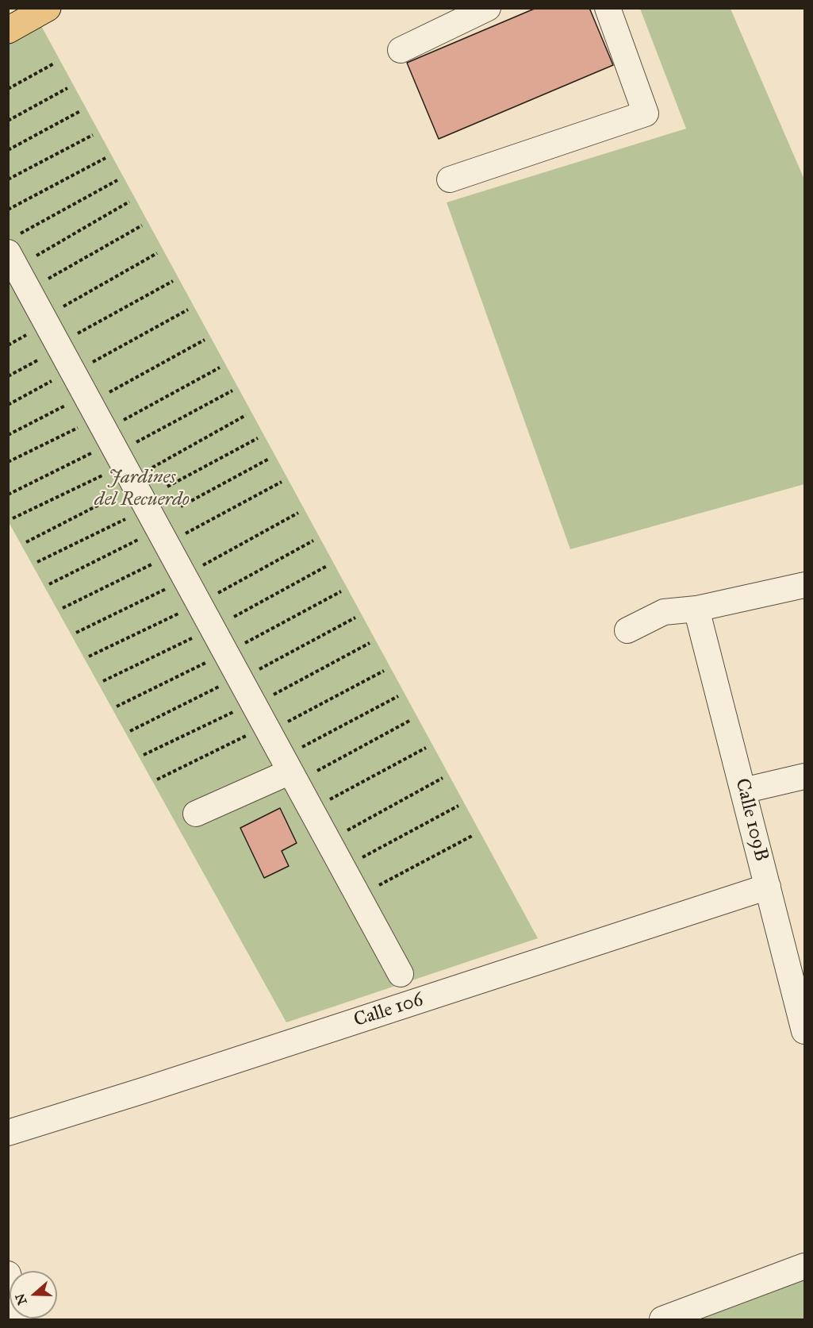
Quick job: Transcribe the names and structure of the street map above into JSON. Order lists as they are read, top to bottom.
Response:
{
  "streets": {
    "street": ["Calle 109B", "Calle 106"]
  },
  "crossings": [
    ["Calle 109B", "Calle 106"]
  ],
  "parks": ["Jardines del Recuerdo"],
  "north": "left"
}
